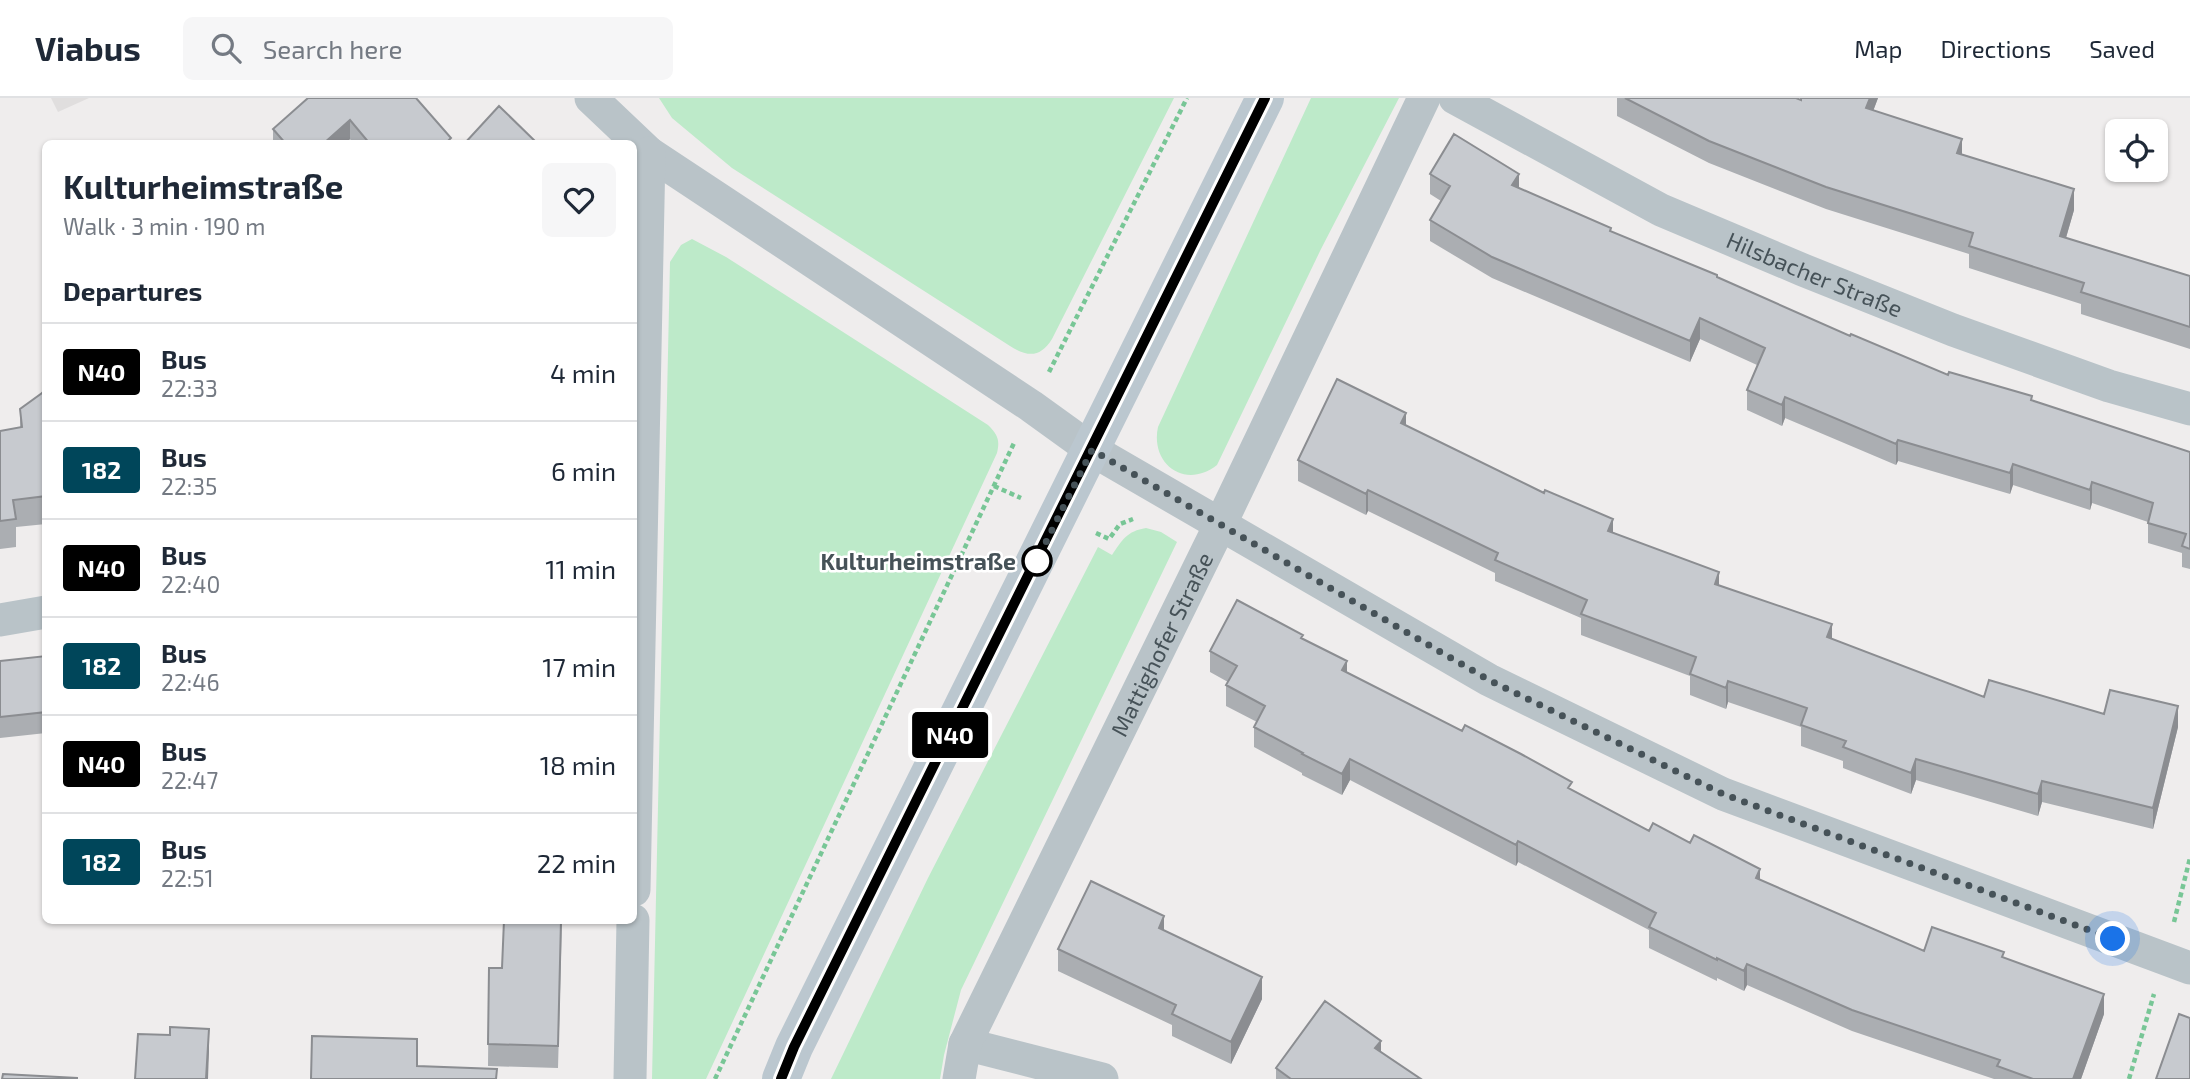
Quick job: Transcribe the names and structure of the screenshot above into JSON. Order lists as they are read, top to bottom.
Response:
{
  "streets": {
    "street": ["Hilsbacher Straße", "Mattighofer Straße"]
  },
  "places": ["Kulturheimstraße"],
  "lines": ["bus line N40"],
  "page": {
    "header": "Viabus",
    "search": "Search here",
    "nav": ["Map", "Directions", "Saved"],
    "on_map": "N40",
    "heading": [
      ["Kulturheimstraße", "Walk · 3 min · 190 m"],
      "Departures"
    ],
    "list": [
      {
        "mark": "N40",
        "name": "Bus",
        "note": "22:33",
        "value": "4 min"
      },
      {
        "mark": "182",
        "name": "Bus",
        "note": "22:35",
        "value": "6 min"
      },
      {
        "mark": "N40",
        "name": "Bus",
        "note": "22:40",
        "value": "11 min"
      },
      {
        "mark": "182",
        "name": "Bus",
        "note": "22:46",
        "value": "17 min"
      },
      {
        "mark": "N40",
        "name": "Bus",
        "note": "22:47",
        "value": "18 min"
      },
      {
        "mark": "182",
        "name": "Bus",
        "note": "22:51",
        "value": "22 min"
      }
    ]
  }
}
